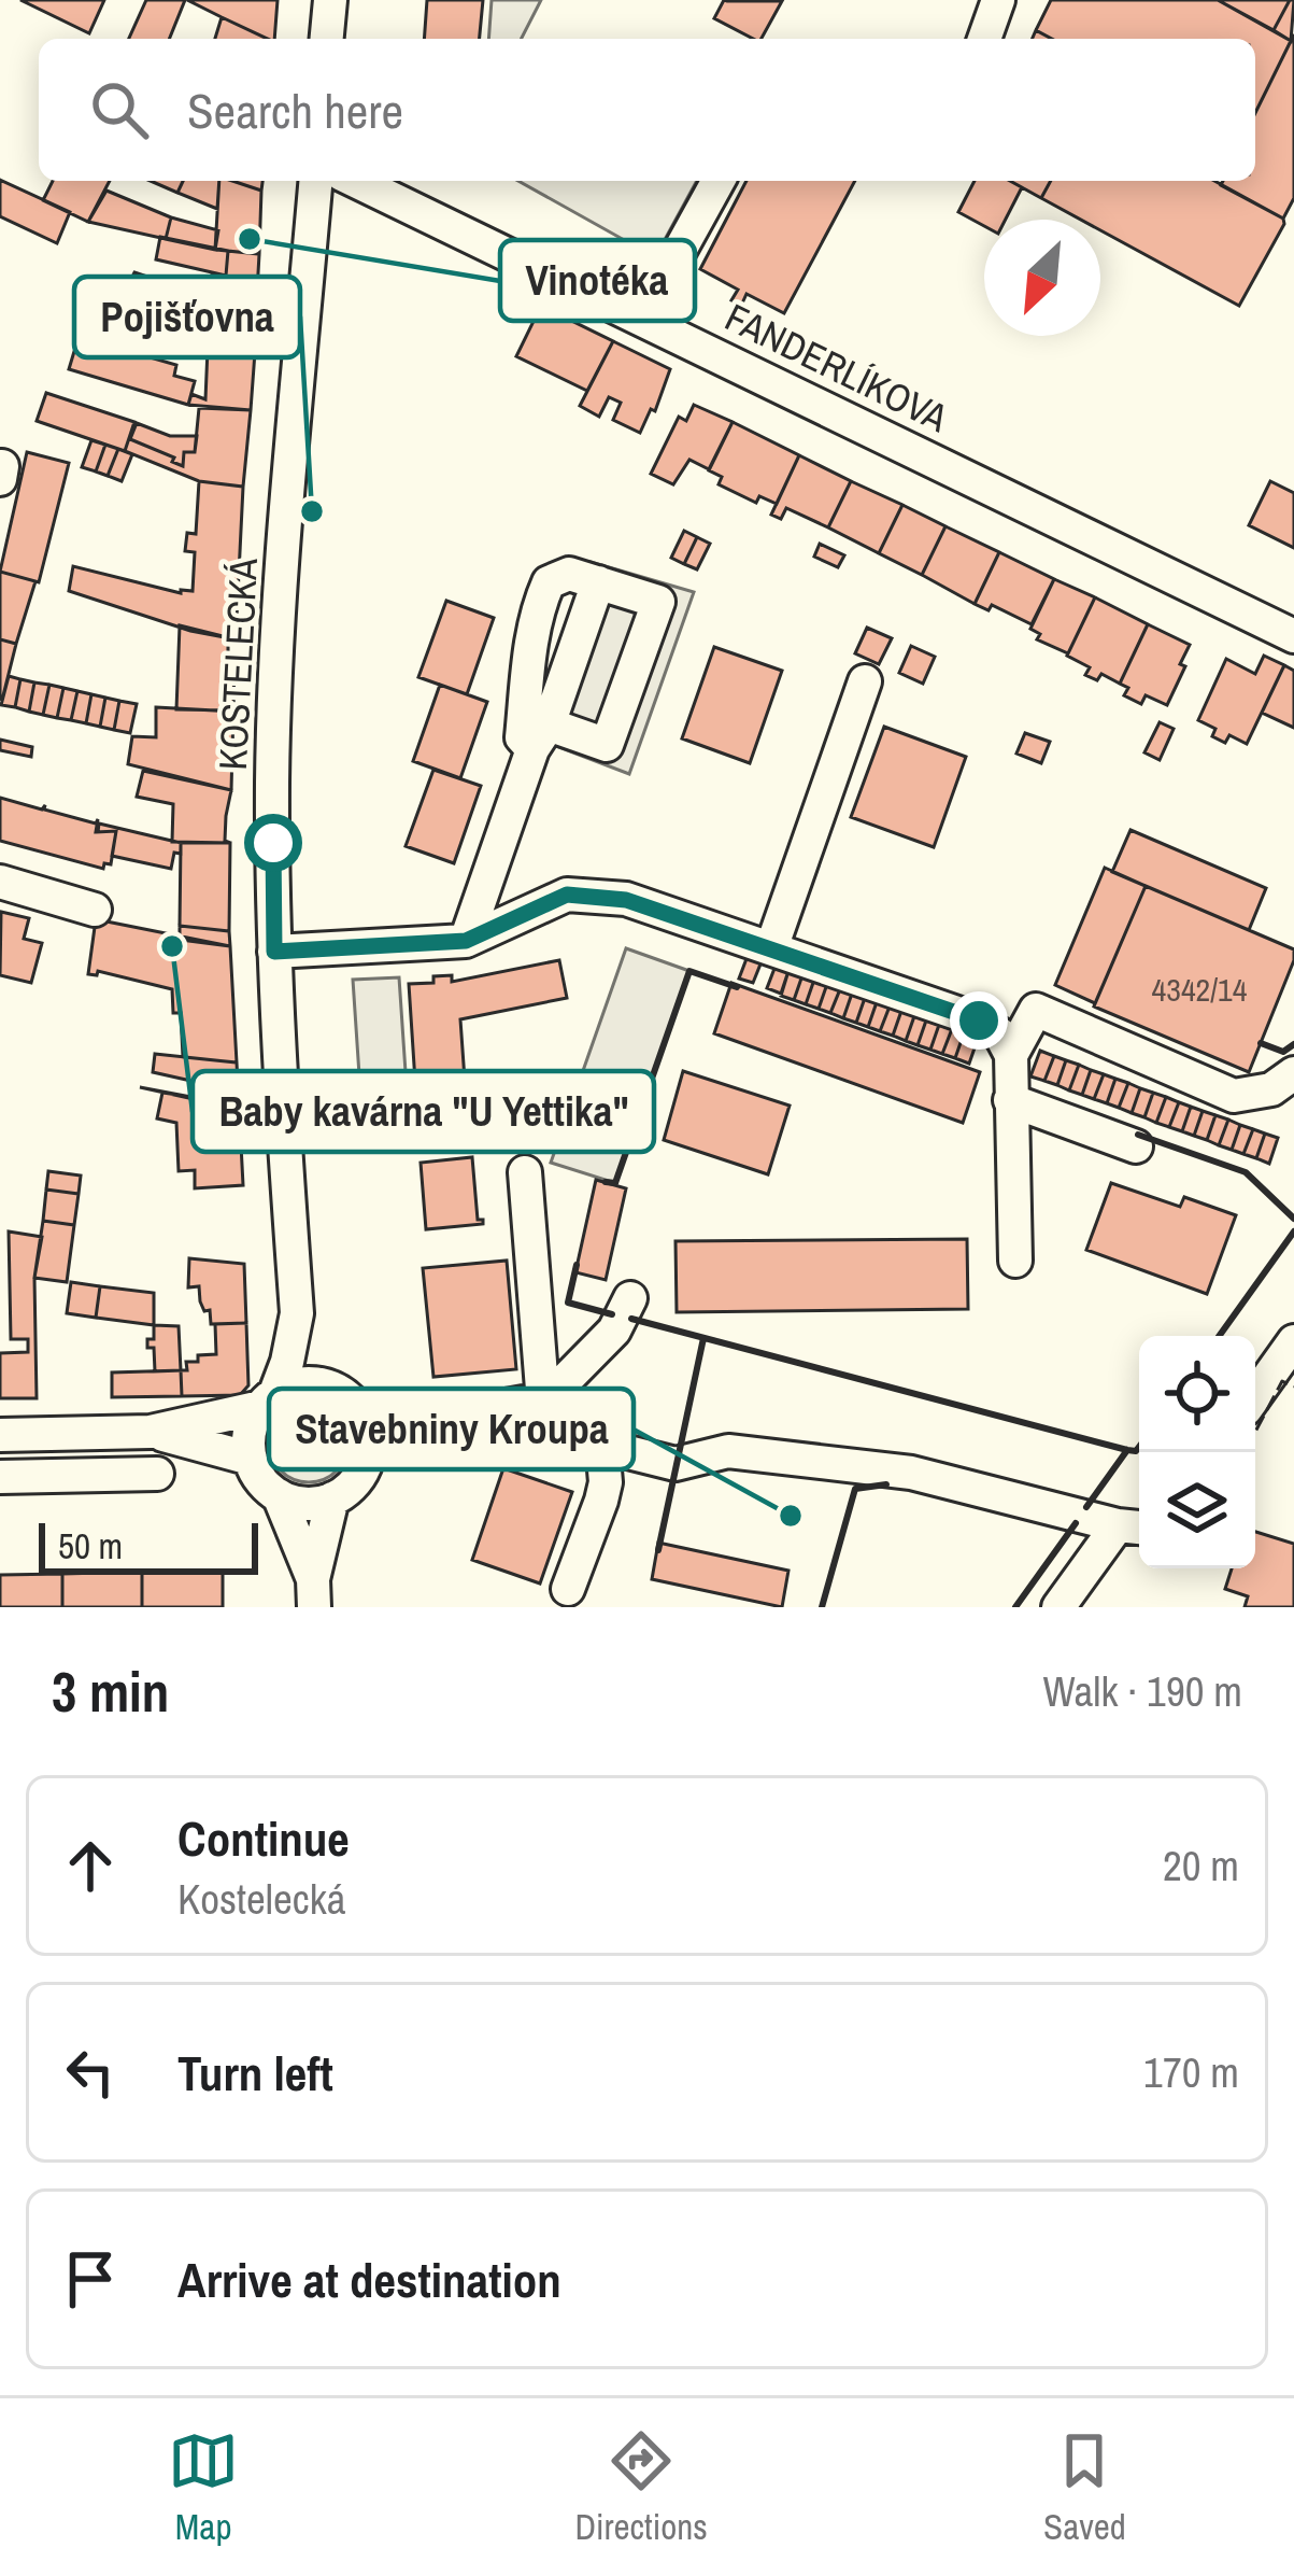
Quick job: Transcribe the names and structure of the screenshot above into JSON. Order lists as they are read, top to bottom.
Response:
{
  "streets": {
    "street": ["FANDERLÍKOVA", "KOSTELECKÁ"]
  },
  "places": [
    "Vinotéka",
    "Pojišťovna",
    "Baby kavárna \"U Yettika\"",
    "Stavebniny Kroupa"
  ],
  "house_numbers": ["4342/14"],
  "scale_bar": "50 m",
  "north": "bottom left",
  "page": {
    "search": "Search here",
    "scale": "50 m",
    "heading": ["3 min", "Walk · 190 m"],
    "list": [
      ["Continue", "Kostelecká", "20 m"],
      ["Turn left", "170 m"],
      "Arrive at destination"
    ],
    "nav": ["Map", "Directions", "Saved"]
  }
}
